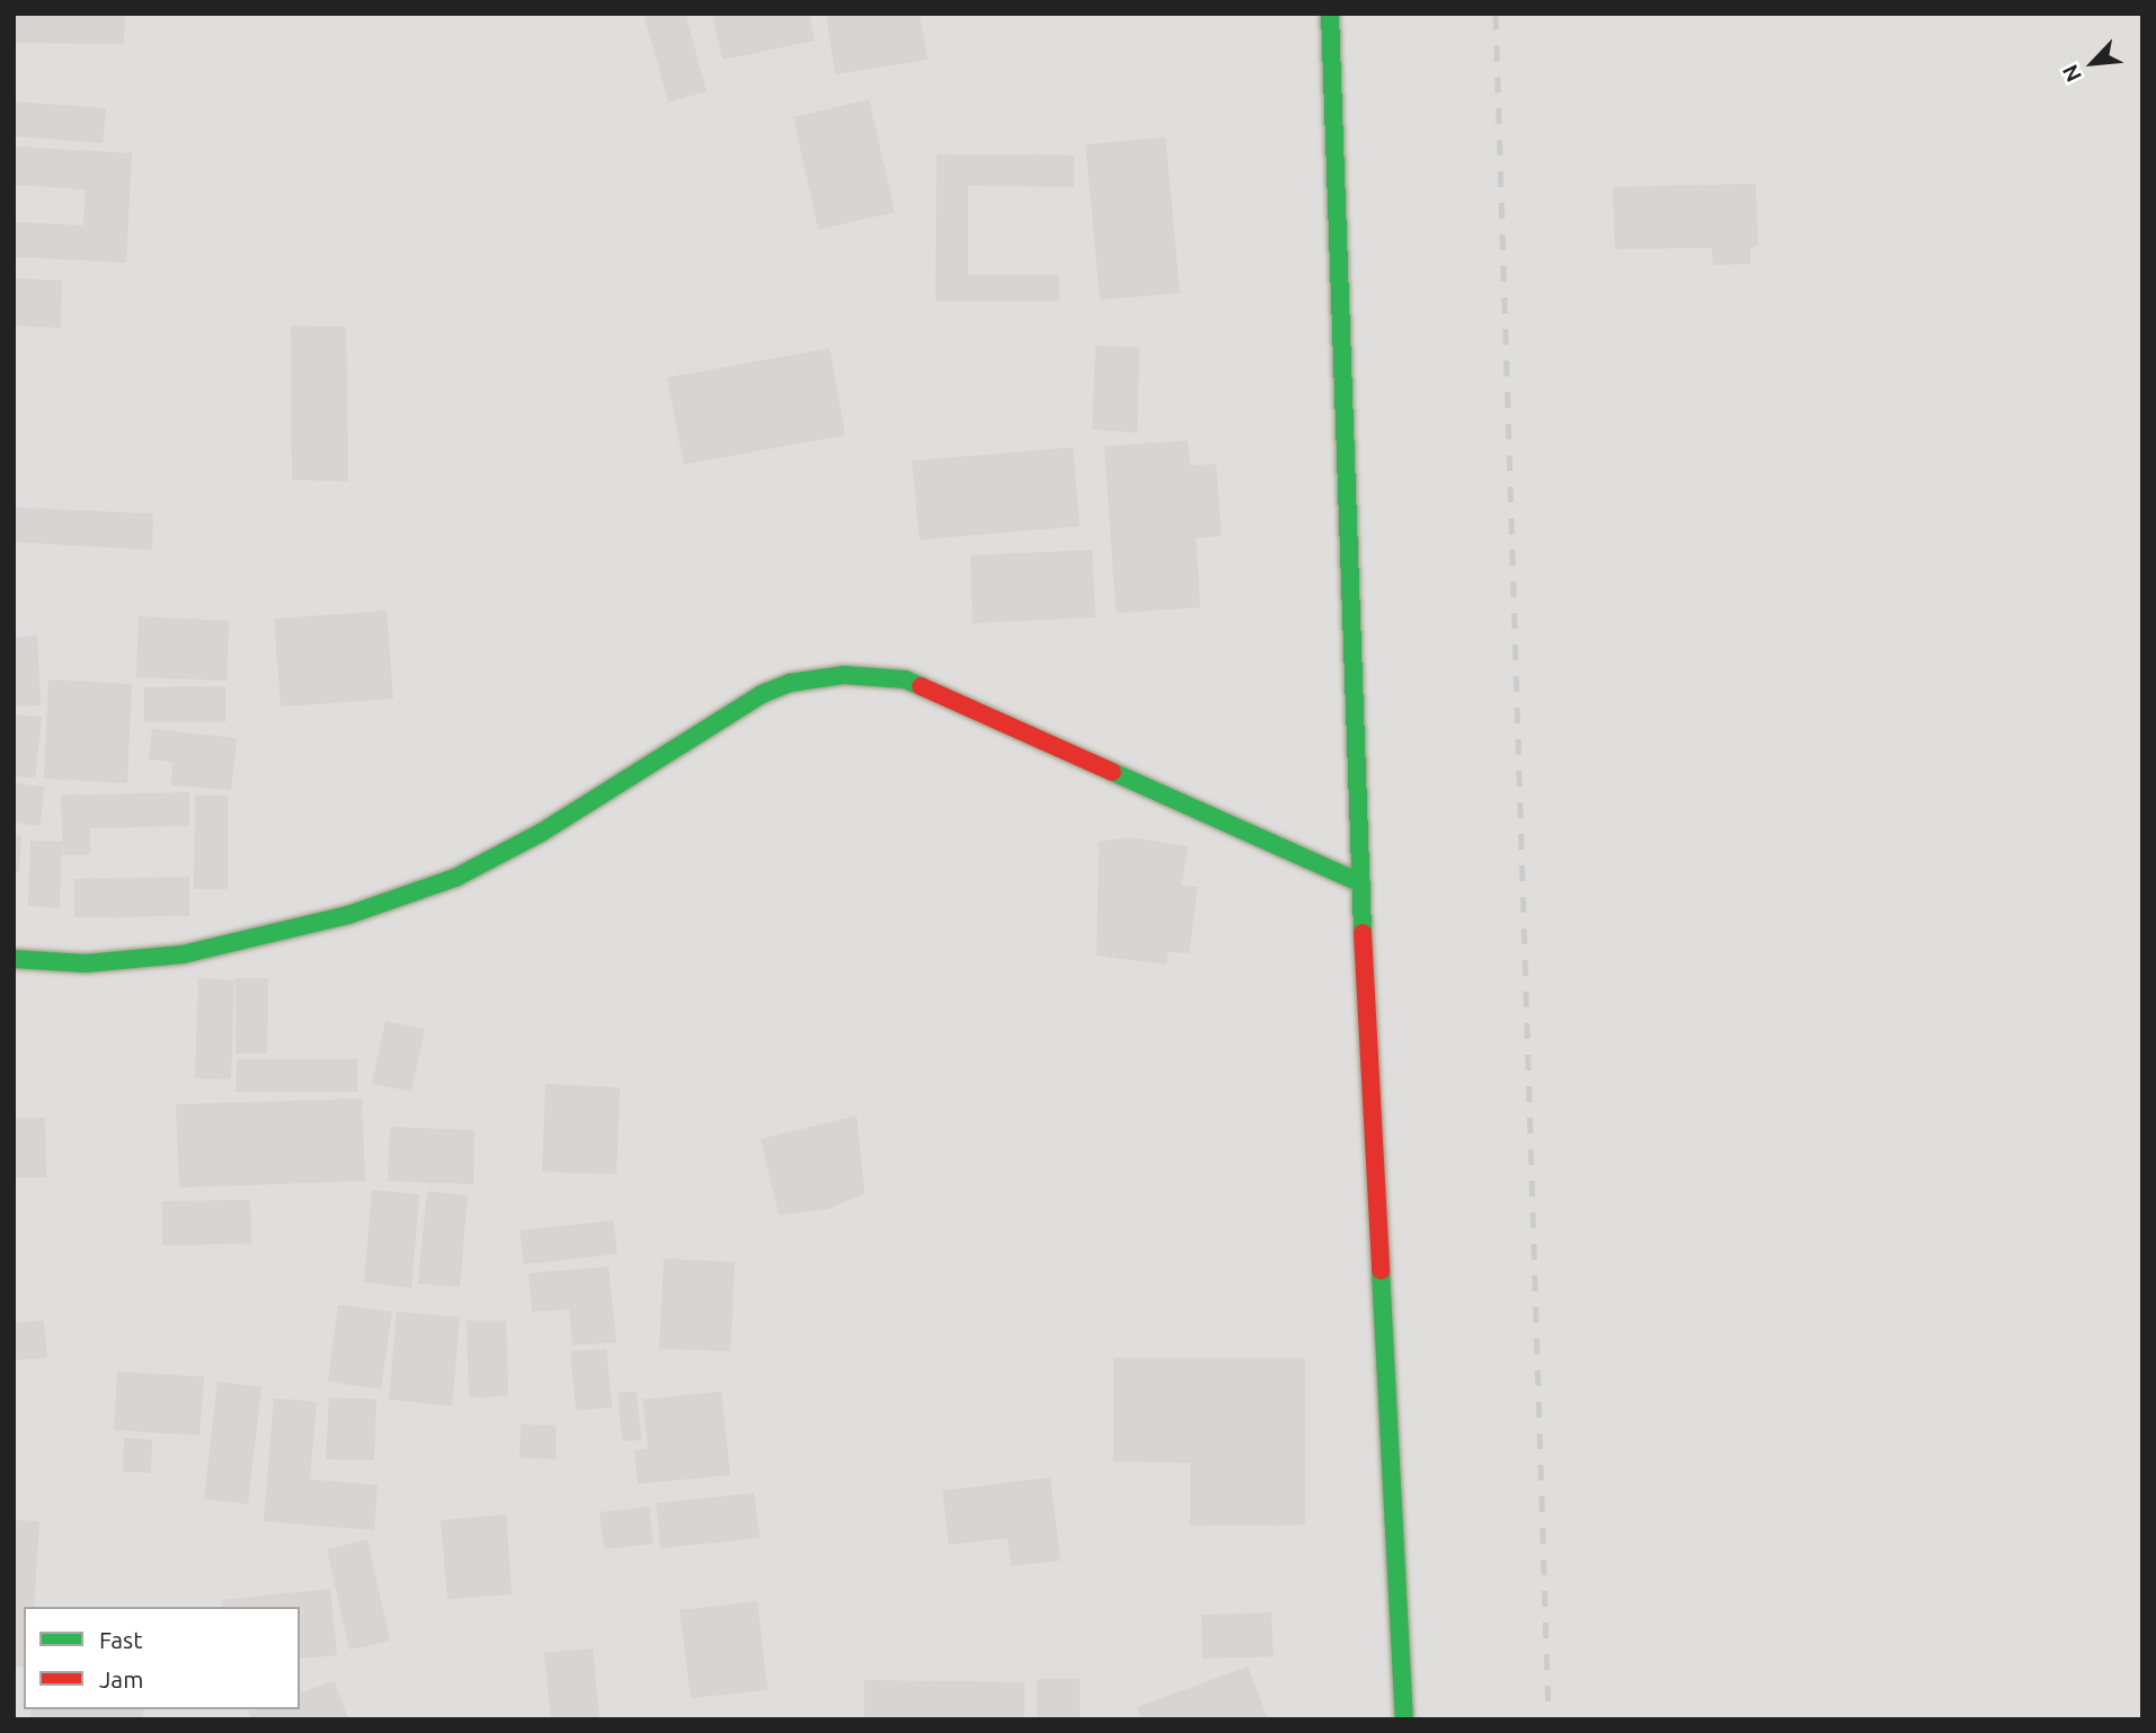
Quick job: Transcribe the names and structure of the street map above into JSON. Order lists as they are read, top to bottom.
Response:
{
  "legend": ["Fast", "Jam"],
  "north": "bottom left"
}
